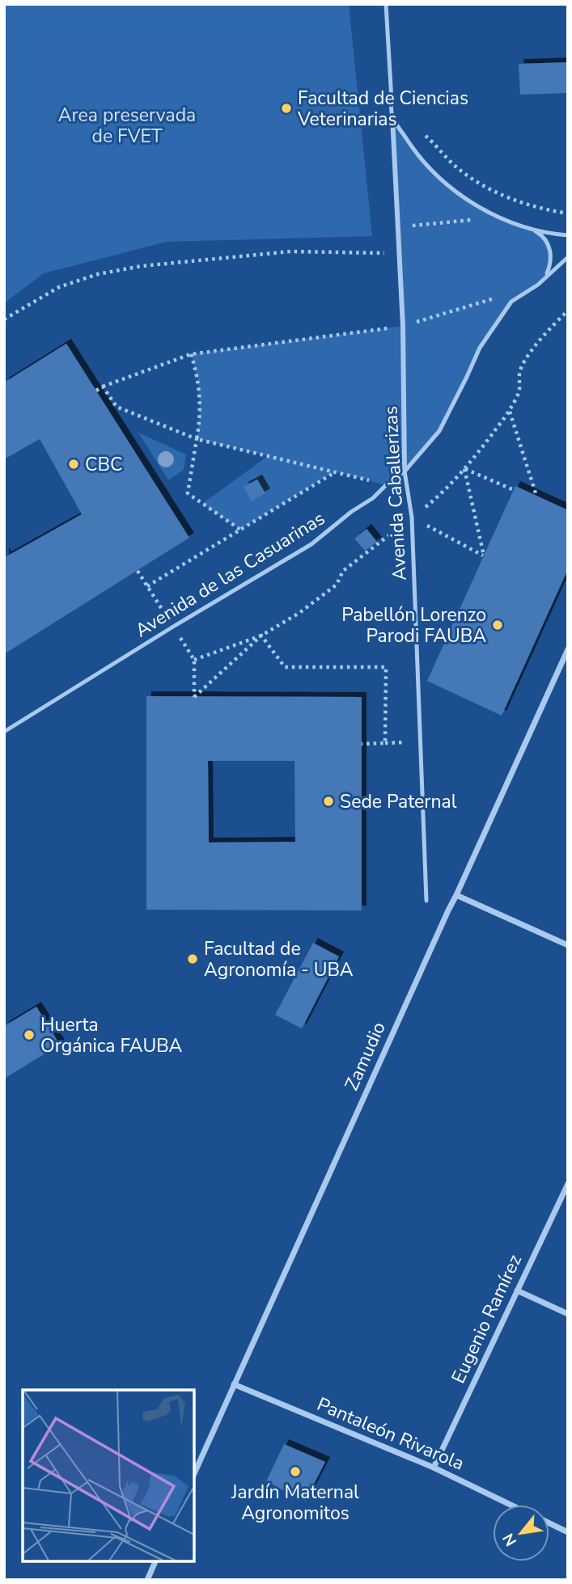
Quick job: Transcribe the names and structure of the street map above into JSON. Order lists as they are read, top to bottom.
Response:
{
  "streets": {
    "street": [
      "Avenida Caballerizas",
      "Zamudio",
      "Eugenio Ramírez",
      "Pantaleón Rivarola"
    ],
    "lane": ["Avenida de las Casuarinas"]
  },
  "crossings": [
    ["Avenida Caballerizas", "Avenida de las Casuarinas"],
    ["Zamudio", "Pantaleón Rivarola"],
    ["Eugenio Ramírez", "Pantaleón Rivarola"]
  ],
  "parks": ["Area preservada de FVET"],
  "places": [
    "Facultad de Ciencias Veterinarias",
    "CBC",
    "Pabellón Lorenzo Parodi FAUBA",
    "Sede Paternal",
    "Facultad de Agronomía - UBA",
    "Huerta Orgánica FAUBA",
    "Jardín Maternal Agronomitos"
  ],
  "north": "bottom left"
}
